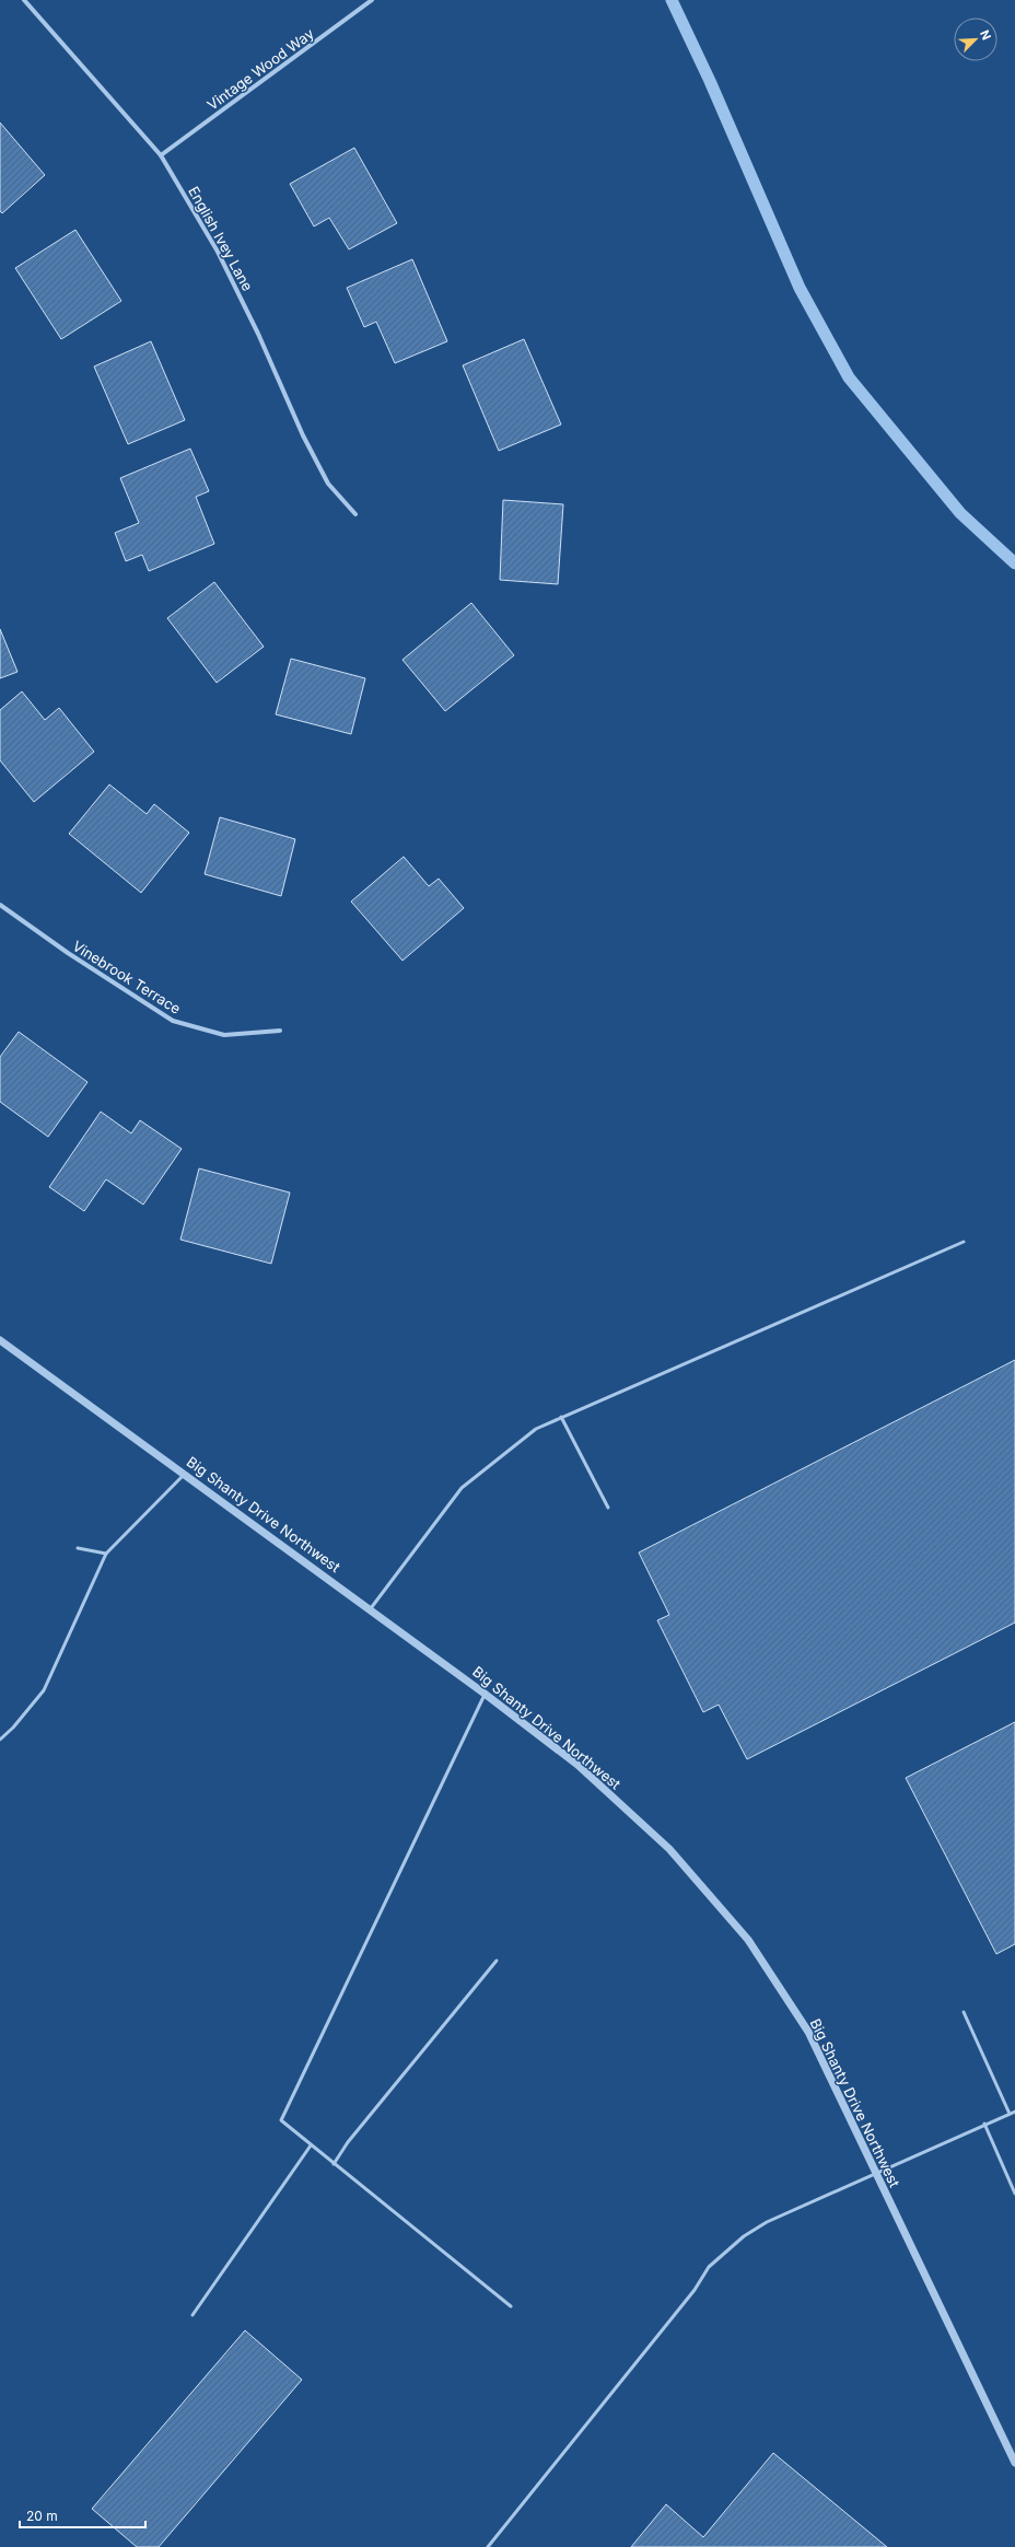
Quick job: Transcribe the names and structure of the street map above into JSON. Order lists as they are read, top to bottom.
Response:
{
  "streets": {
    "street": [
      "Vintage Wood Way",
      "English Ivey Lane",
      "Vinebrook Terrace",
      "Big Shanty Drive Northwest"
    ]
  },
  "crossings": [
    ["Vintage Wood Way", "English Ivey Lane"]
  ],
  "scale_bar": "20 m",
  "north": "top right"
}
